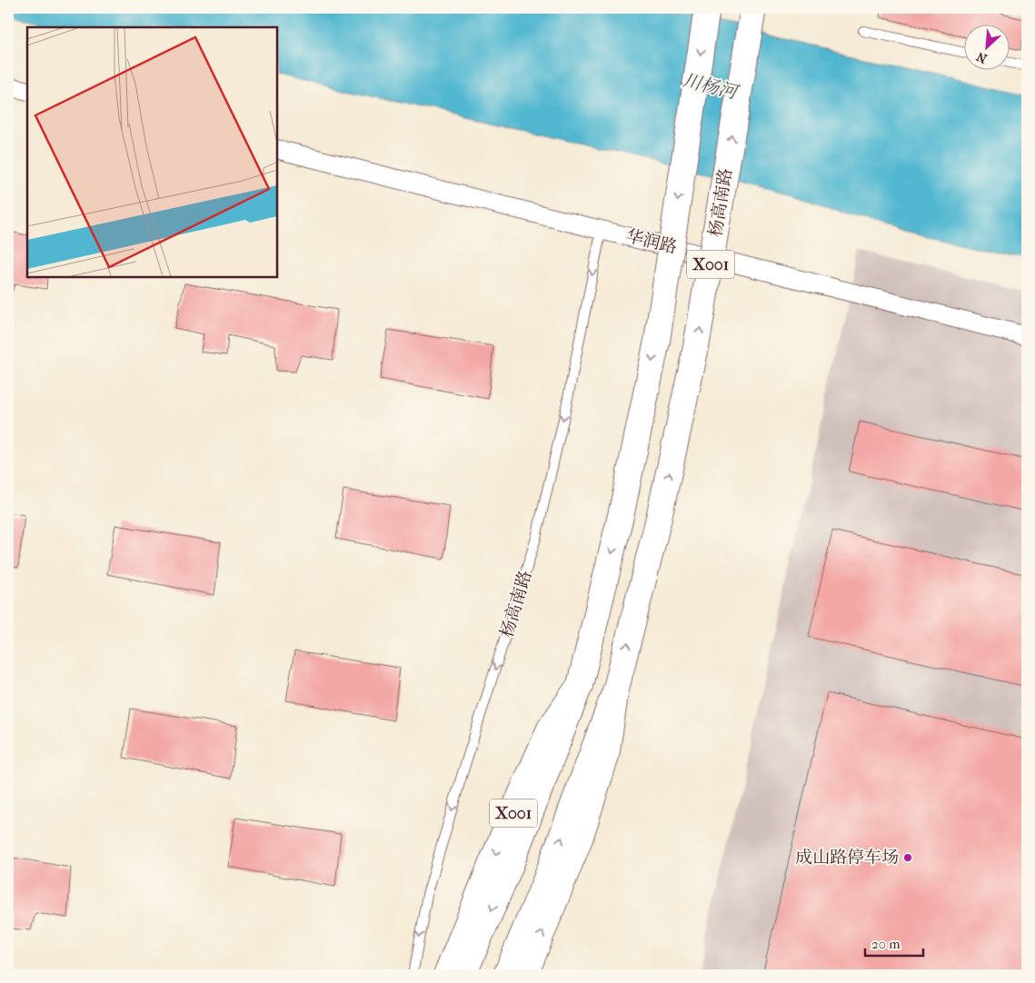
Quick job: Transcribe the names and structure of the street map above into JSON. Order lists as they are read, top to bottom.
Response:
{
  "streets": {
    "main road": ["杨高南路", "X001"],
    "street": ["华润路"]
  },
  "crossings": [
    ["杨高南路", "华润路"]
  ],
  "water": ["川杨河"],
  "places": ["成山路停车场"],
  "scale_bar": "20 m",
  "north": "bottom left"
}
